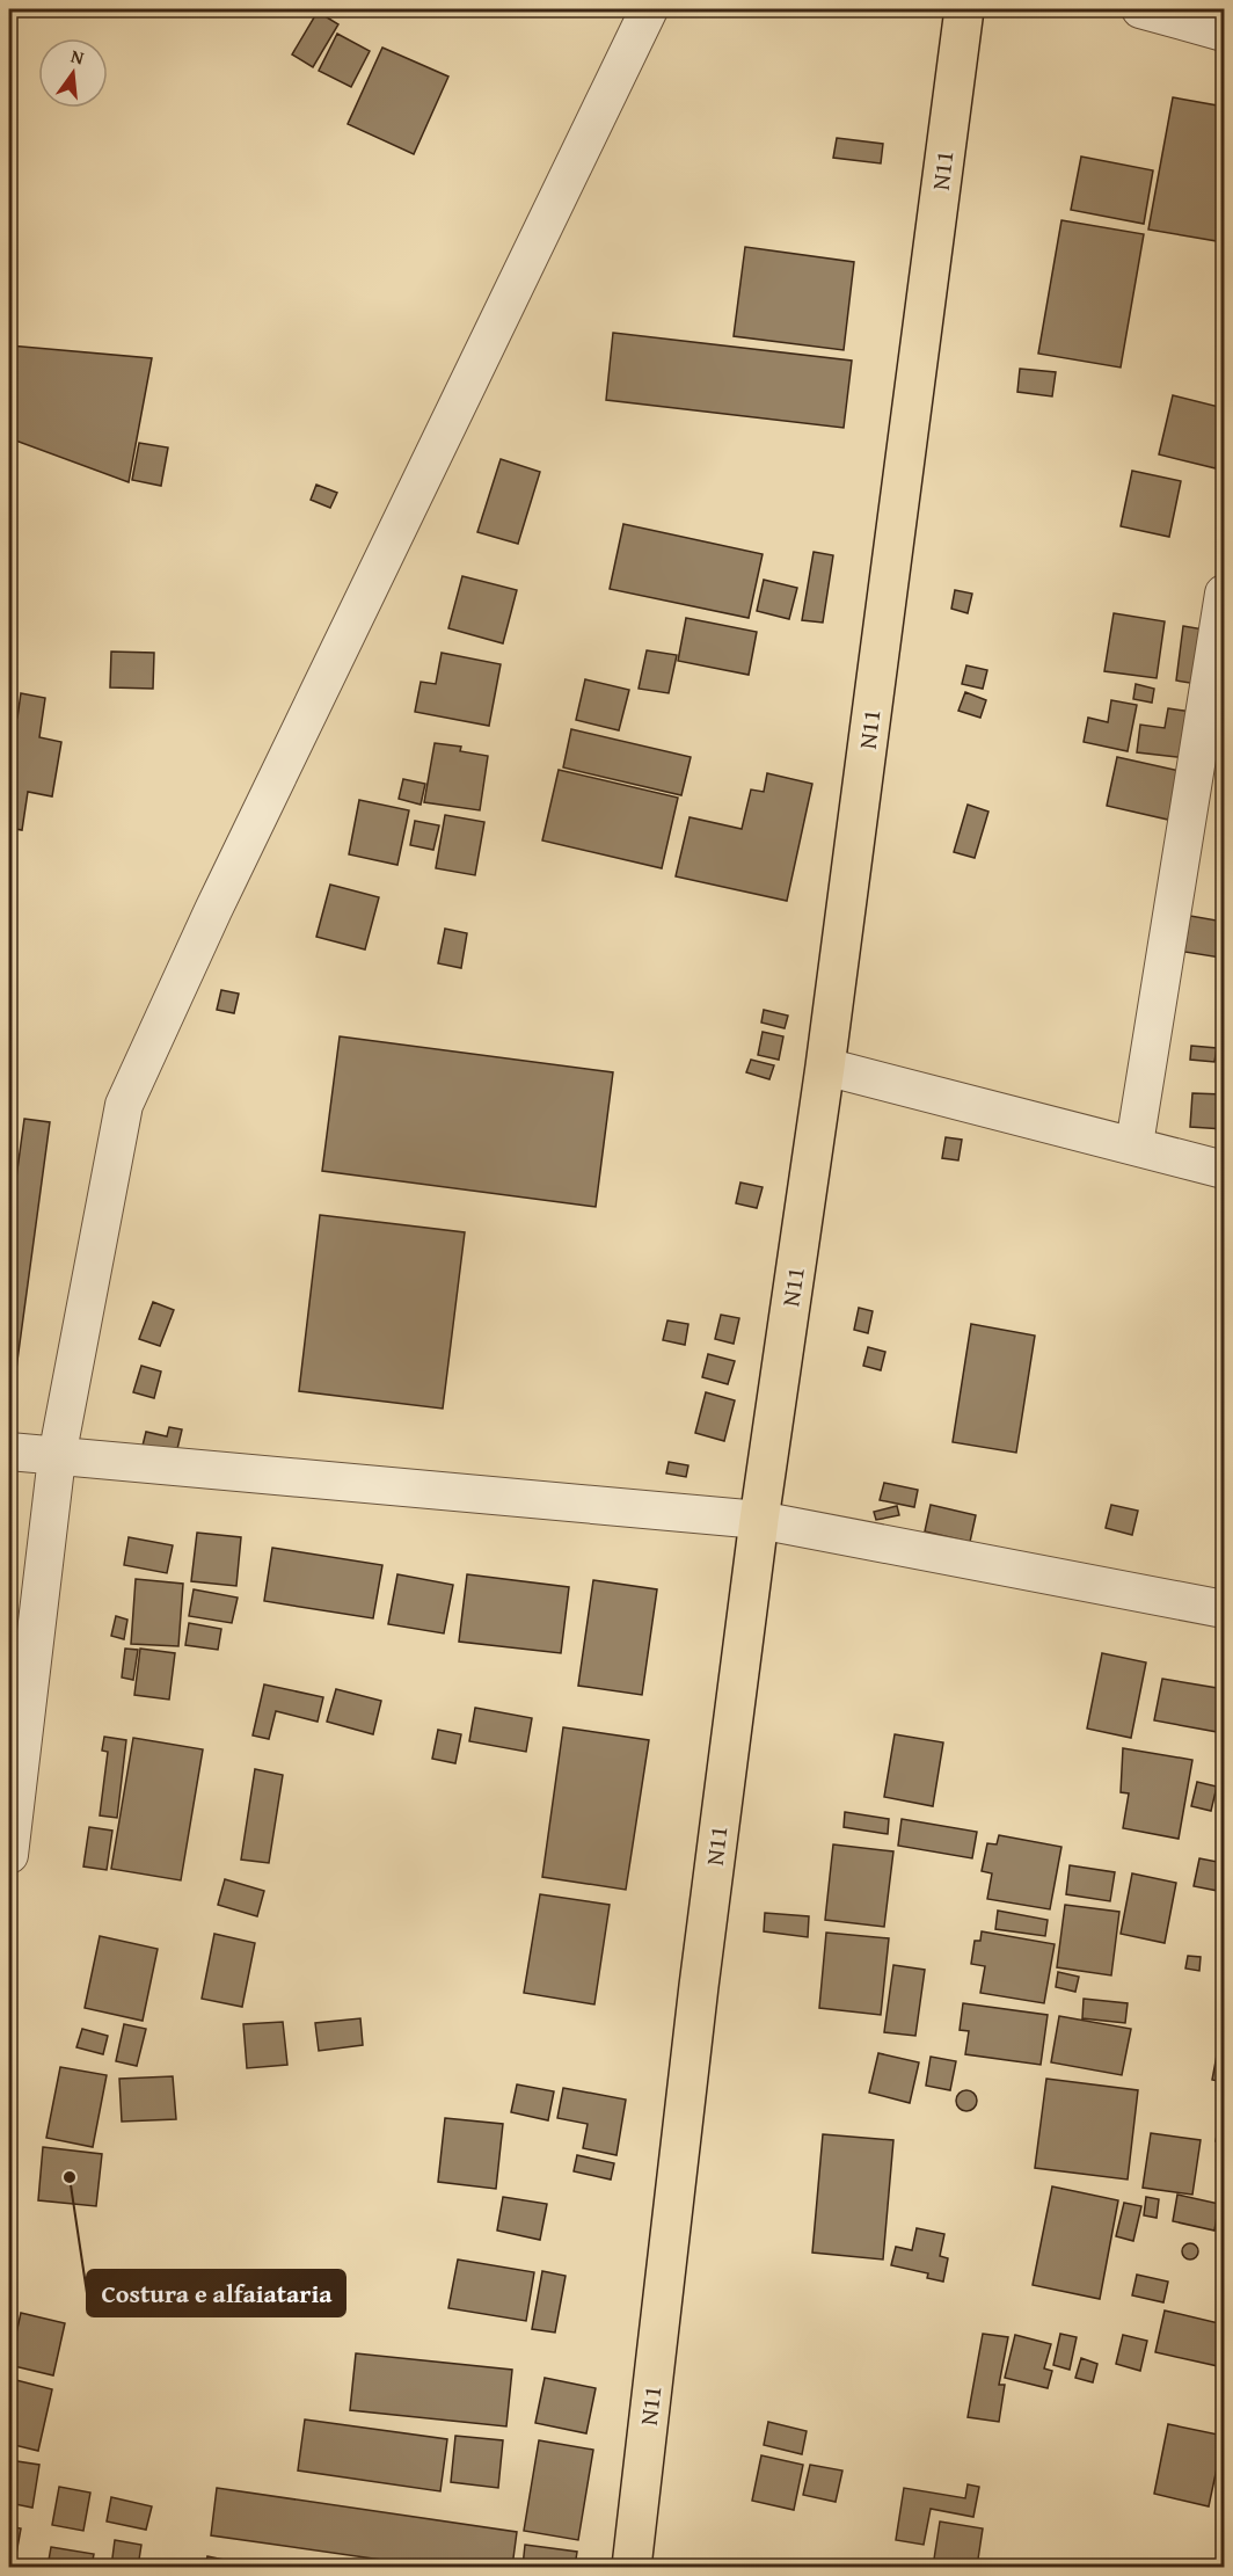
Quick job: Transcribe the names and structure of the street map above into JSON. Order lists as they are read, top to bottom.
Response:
{
  "streets": {
    "main road": ["N11"]
  },
  "places": ["Costura e alfaiataria"],
  "north": "top"
}
